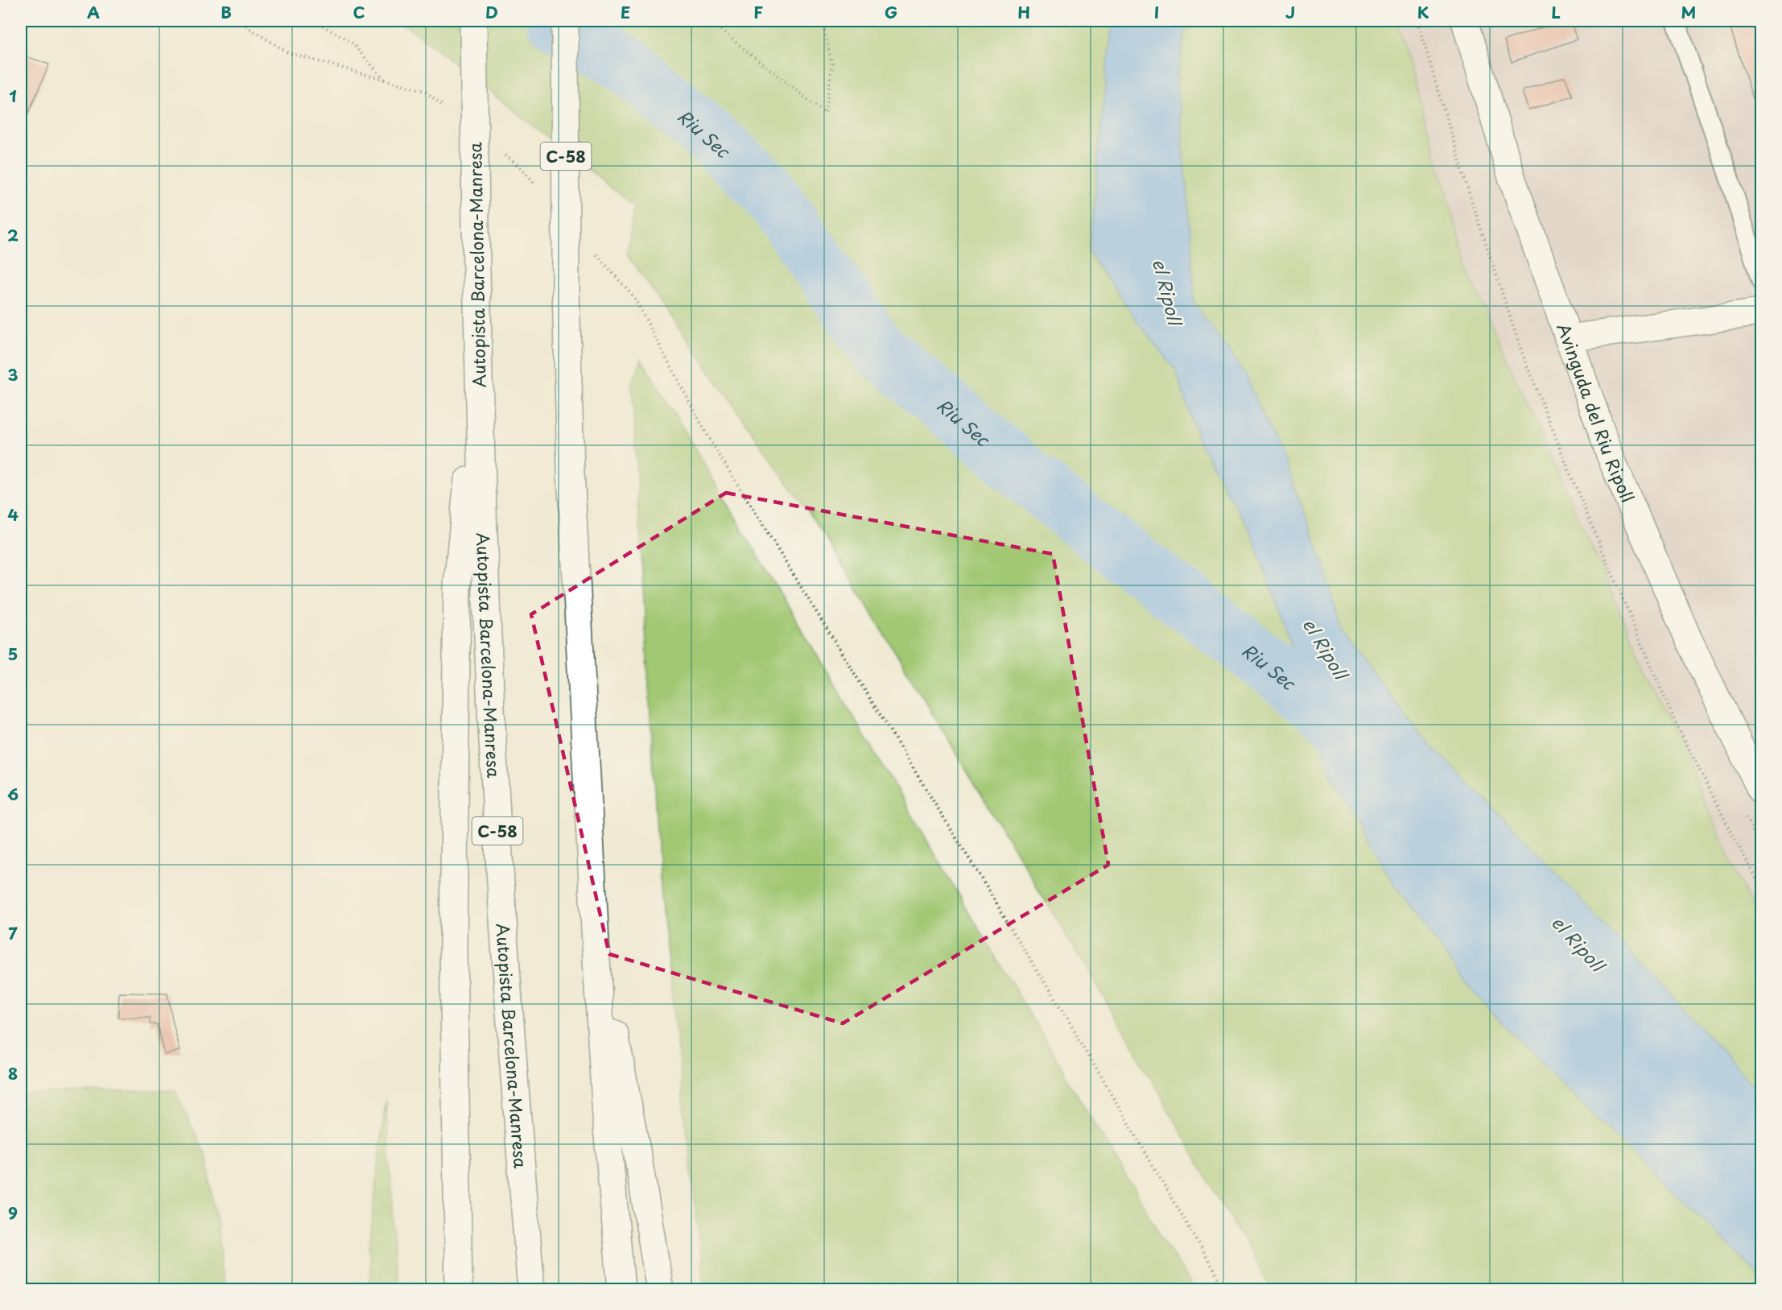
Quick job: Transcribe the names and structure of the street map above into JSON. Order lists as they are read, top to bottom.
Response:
{
  "streets": {
    "main road": ["C-58", "Autopista Barcelona-Manresa", "Avinguda del Riu Ripoll"]
  },
  "water": ["Riu Sec", "el Ripoll"],
  "grid": {
    "columns": [
      "A",
      "B",
      "C",
      "D",
      "E",
      "F",
      "G",
      "H",
      "I",
      "J",
      "K",
      "L",
      "M"
    ],
    "rows": [
      "1",
      "2",
      "3",
      "4",
      "5",
      "6",
      "7",
      "8",
      "9"
    ]
  }
}
